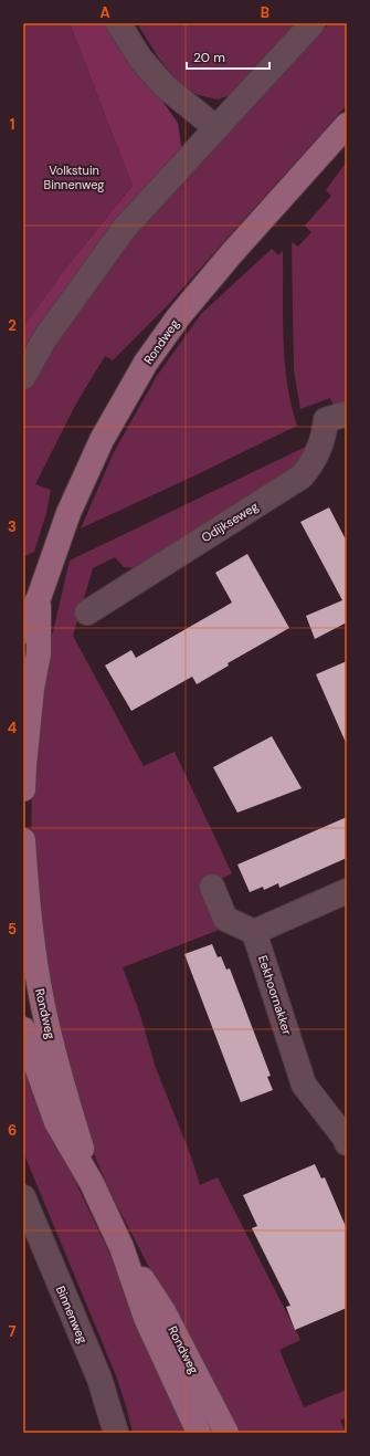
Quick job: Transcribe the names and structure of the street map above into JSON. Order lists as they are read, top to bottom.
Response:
{
  "streets": {
    "main road": ["Rondweg"],
    "street": ["Odijkseweg", "Eekhoornakker", "Binnenweg"]
  },
  "parks": ["Volkstuin Binnenweg"],
  "scale_bar": "20 m",
  "grid": {
    "columns": ["A", "B"],
    "rows": [
      "1",
      "2",
      "3",
      "4",
      "5",
      "6",
      "7"
    ]
  }
}
